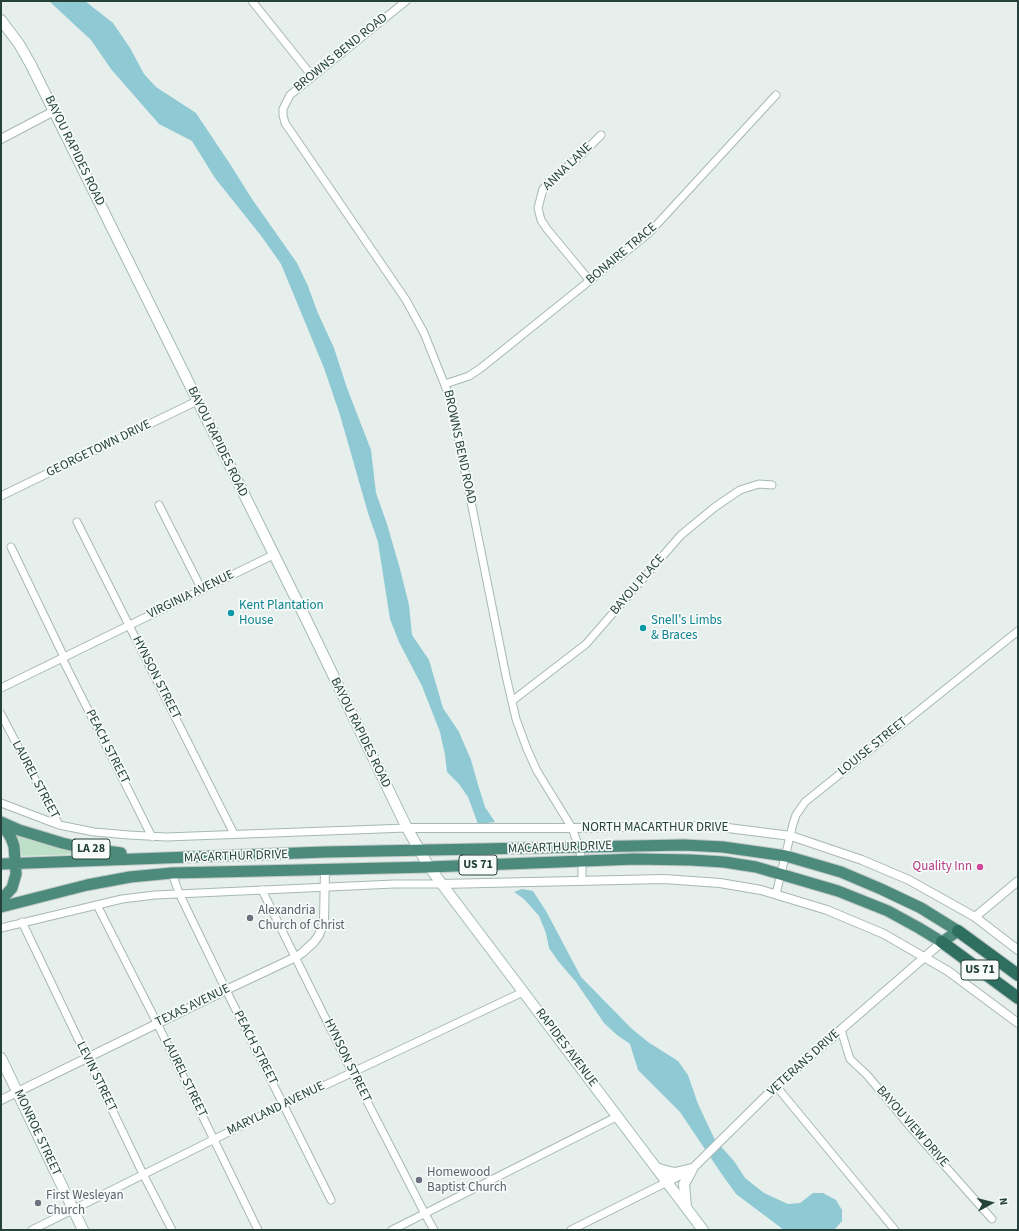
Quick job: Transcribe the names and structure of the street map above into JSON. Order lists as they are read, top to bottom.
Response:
{
  "streets": {
    "highway": ["MACARTHUR DRIVE", "LA 28", "US 71"],
    "main road": ["BAYOU RAPIDES ROAD", "RAPIDES AVENUE", "MONROE STREET"],
    "street": [
      "BROWNS BEND ROAD",
      "ANNA LANE",
      "BONAIRE TRACE",
      "GEORGETOWN DRIVE",
      "BAYOU PLACE",
      "VIRGINIA AVENUE",
      "HYNSON STREET",
      "PEACH STREET",
      "LOUISE STREET",
      "LAUREL STREET",
      "NORTH MACARTHUR DRIVE",
      "TEXAS AVENUE",
      "VETERANS DRIVE",
      "LEVIN STREET",
      "MARYLAND AVENUE",
      "BAYOU VIEW DRIVE"
    ]
  },
  "crossings": [
    ["BROWNS BEND ROAD", "BONAIRE TRACE"],
    ["BROWNS BEND ROAD", "BAYOU PLACE"],
    ["BROWNS BEND ROAD", "NORTH MACARTHUR DRIVE"],
    ["BROWNS BEND ROAD", "MACARTHUR DRIVE"],
    ["BAYOU RAPIDES ROAD", "GEORGETOWN DRIVE"],
    ["BAYOU RAPIDES ROAD", "VIRGINIA AVENUE"],
    ["BAYOU RAPIDES ROAD", "NORTH MACARTHUR DRIVE"],
    ["BAYOU RAPIDES ROAD", "MACARTHUR DRIVE"],
    ["BAYOU RAPIDES ROAD", "RAPIDES AVENUE"],
    ["ANNA LANE", "BONAIRE TRACE"],
    ["VIRGINIA AVENUE", "HYNSON STREET"],
    ["VIRGINIA AVENUE", "PEACH STREET"],
    ["HYNSON STREET", "MACARTHUR DRIVE"],
    ["HYNSON STREET", "TEXAS AVENUE"],
    ["HYNSON STREET", "MARYLAND AVENUE"],
    ["PEACH STREET", "MACARTHUR DRIVE"],
    ["PEACH STREET", "TEXAS AVENUE"],
    ["PEACH STREET", "MARYLAND AVENUE"],
    ["LOUISE STREET", "NORTH MACARTHUR DRIVE"],
    ["LOUISE STREET", "MACARTHUR DRIVE"],
    ["LAUREL STREET", "MACARTHUR DRIVE"],
    ["LAUREL STREET", "TEXAS AVENUE"],
    ["LAUREL STREET", "MARYLAND AVENUE"],
    ["NORTH MACARTHUR DRIVE", "MACARTHUR DRIVE"],
    ["MACARTHUR DRIVE", "LA 28"],
    ["MACARTHUR DRIVE", "TEXAS AVENUE"],
    ["MACARTHUR DRIVE", "RAPIDES AVENUE"],
    ["MACARTHUR DRIVE", "VETERANS DRIVE"],
    ["TEXAS AVENUE", "LEVIN STREET"],
    ["TEXAS AVENUE", "MONROE STREET"],
    ["RAPIDES AVENUE", "VETERANS DRIVE"],
    ["RAPIDES AVENUE", "MARYLAND AVENUE"],
    ["VETERANS DRIVE", "BAYOU VIEW DRIVE"],
    ["LEVIN STREET", "MARYLAND AVENUE"],
    ["MARYLAND AVENUE", "MONROE STREET"]
  ],
  "places": [
    "Kent Plantation House",
    "Snell's Limbs & Braces",
    "Quality Inn",
    "Alexandria Church of Christ",
    "Homewood Baptist Church",
    "First Wesleyan Church"
  ],
  "north": "right"
}
